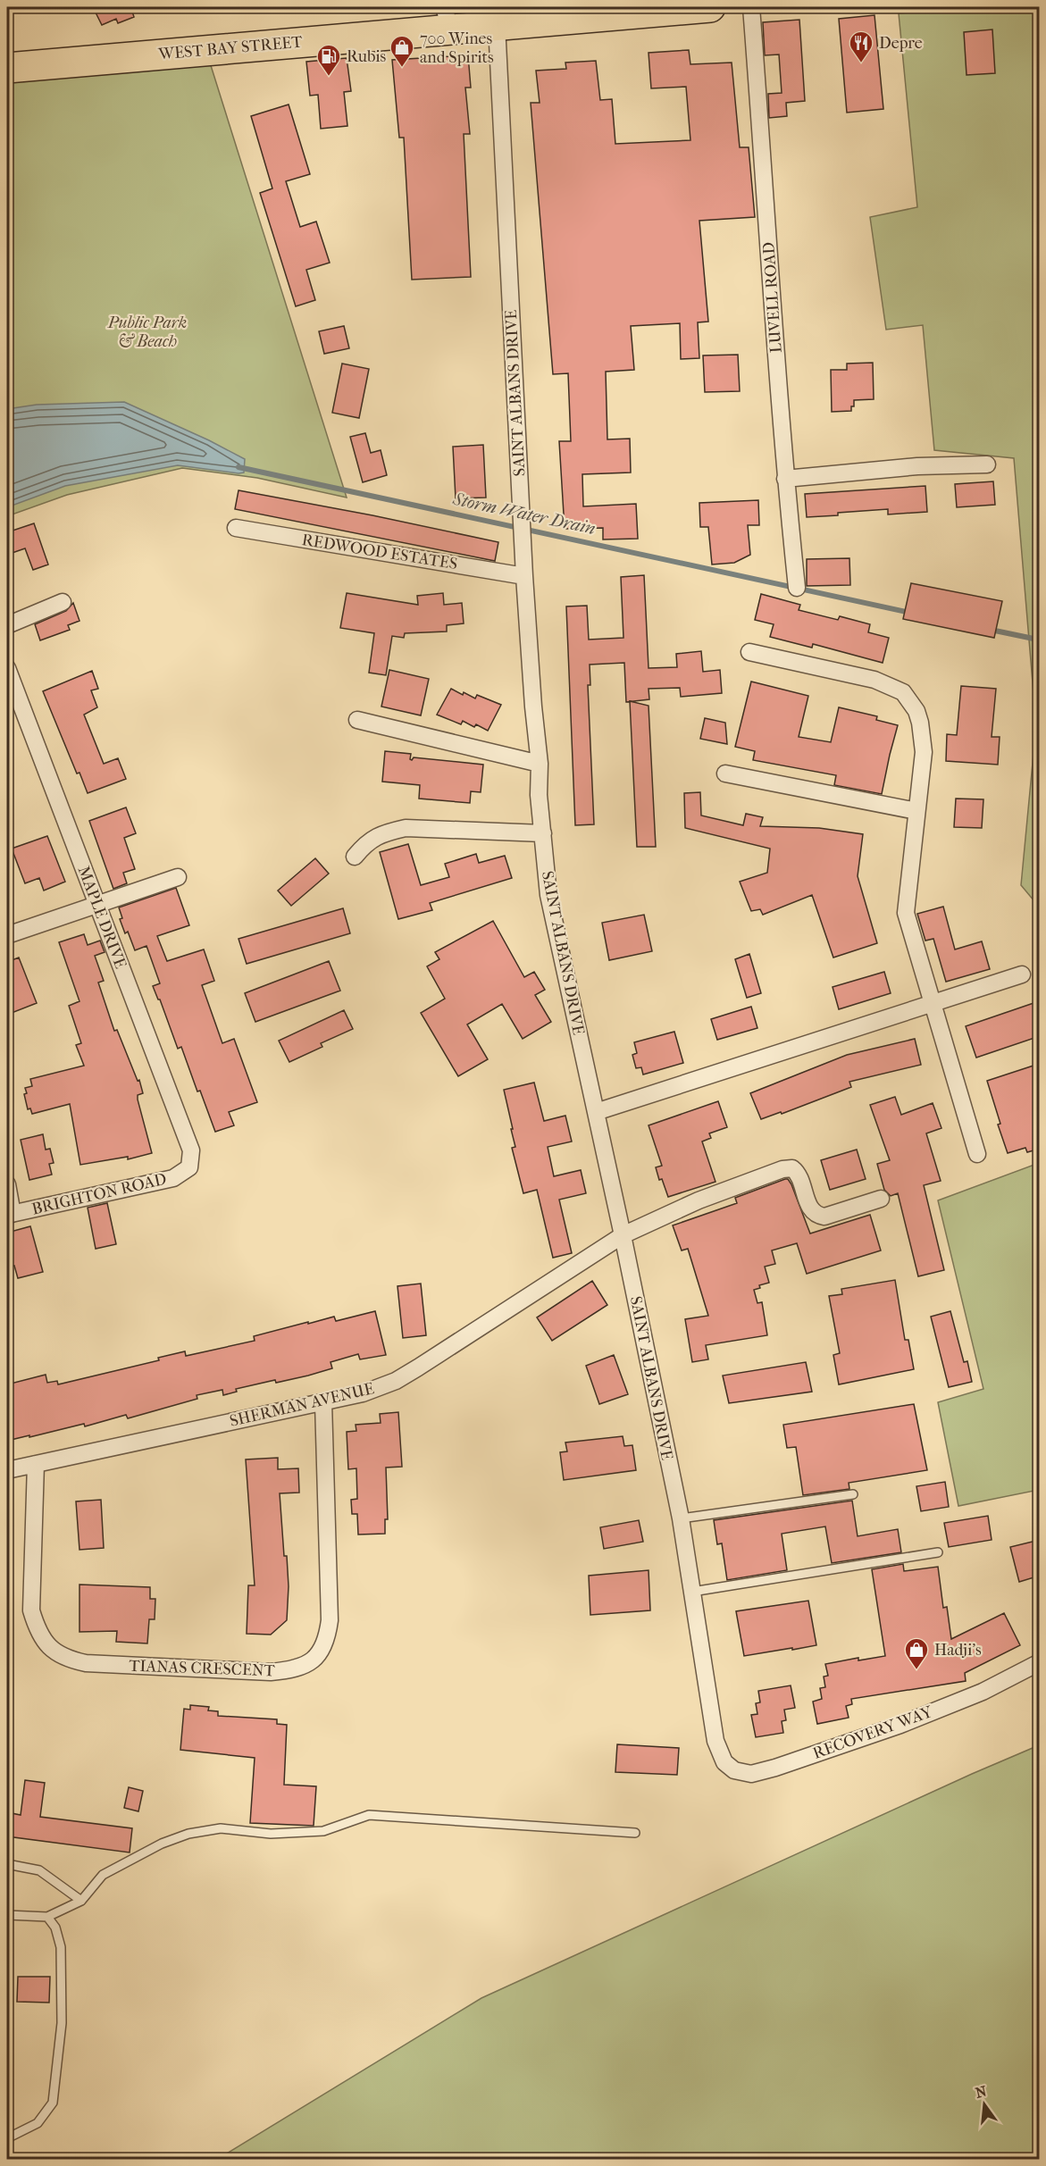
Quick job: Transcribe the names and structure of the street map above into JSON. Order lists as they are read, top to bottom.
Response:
{
  "streets": {
    "highway": ["WEST BAY STREET"],
    "street": [
      "LUVELL ROAD",
      "SAINT ALBANS DRIVE",
      "REDWOOD ESTATES",
      "MAPLE DRIVE",
      "BRIGHTON ROAD",
      "SHERMAN AVENUE",
      "TIANAS CRESCENT",
      "RECOVERY WAY"
    ]
  },
  "crossings": [
    ["WEST BAY STREET", "SAINT ALBANS DRIVE"],
    ["SAINT ALBANS DRIVE", "REDWOOD ESTATES"],
    ["SAINT ALBANS DRIVE", "SHERMAN AVENUE"],
    ["SAINT ALBANS DRIVE", "RECOVERY WAY"],
    ["MAPLE DRIVE", "BRIGHTON ROAD"],
    ["SHERMAN AVENUE", "TIANAS CRESCENT"]
  ],
  "water": ["Storm Water Drain"],
  "parks": ["Public Park & Beach"],
  "places": {
    "restaurant": ["Depre"],
    "shop": ["700 Wines and Spirits", "Hadji's"],
    "fuel station": ["Rubis"]
  },
  "north": "top"
}
